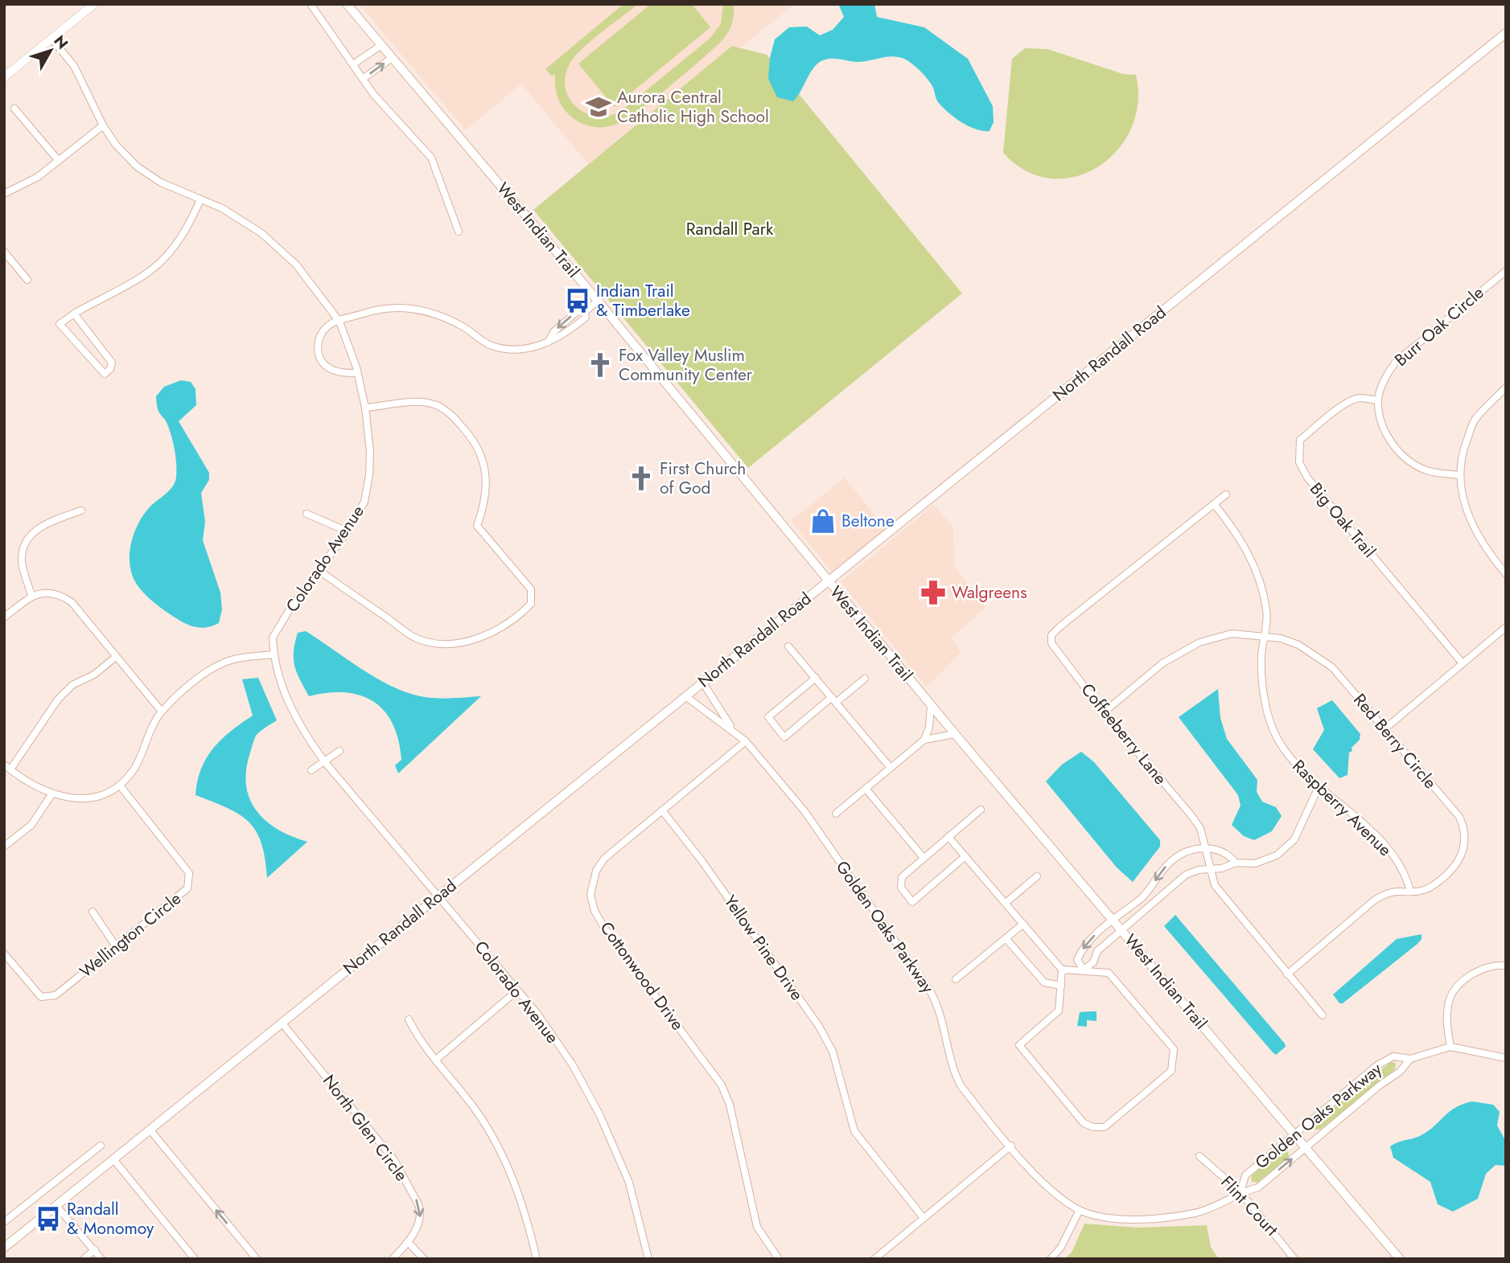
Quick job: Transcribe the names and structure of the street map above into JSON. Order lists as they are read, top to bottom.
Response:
{
  "streets": {
    "main road": ["West Indian Trail", "North Randall Road"],
    "street": [
      "Burr Oak Circle",
      "Big Oak Trail",
      "Colorado Avenue",
      "Coffeeberry Lane",
      "Red Berry Circle",
      "Raspberry Avenue",
      "Golden Oaks Parkway",
      "Wellington Circle",
      "Yellow Pine Drive",
      "Cottonwood Drive",
      "North Glen Circle",
      "Flint Court"
    ]
  },
  "crossings": [
    ["West Indian Trail", "North Randall Road"],
    ["West Indian Trail", "Golden Oaks Parkway"],
    ["Burr Oak Circle", "Big Oak Trail"],
    ["North Randall Road", "Colorado Avenue"],
    ["North Randall Road", "Golden Oaks Parkway"],
    ["North Randall Road", "North Glen Circle"],
    ["Coffeeberry Lane", "Red Berry Circle"],
    ["Coffeeberry Lane", "Raspberry Avenue"],
    ["Red Berry Circle", "Raspberry Avenue"],
    ["Golden Oaks Parkway", "Cottonwood Drive"],
    ["Golden Oaks Parkway", "Flint Court"],
    ["Yellow Pine Drive", "Cottonwood Drive"]
  ],
  "one_way": ["North Glen Circle"],
  "parks": ["Randall Park"],
  "places": {
    "school or university": ["Aurora Central Catholic High School"],
    "bus stop": ["Indian Trail & Timberlake", "Randall & Monomoy"],
    "church": ["Fox Valley Muslim Community Center", "First Church of God"],
    "shop": ["Beltone"],
    "pharmacy": ["Walgreens"]
  },
  "north": "top right"
}
